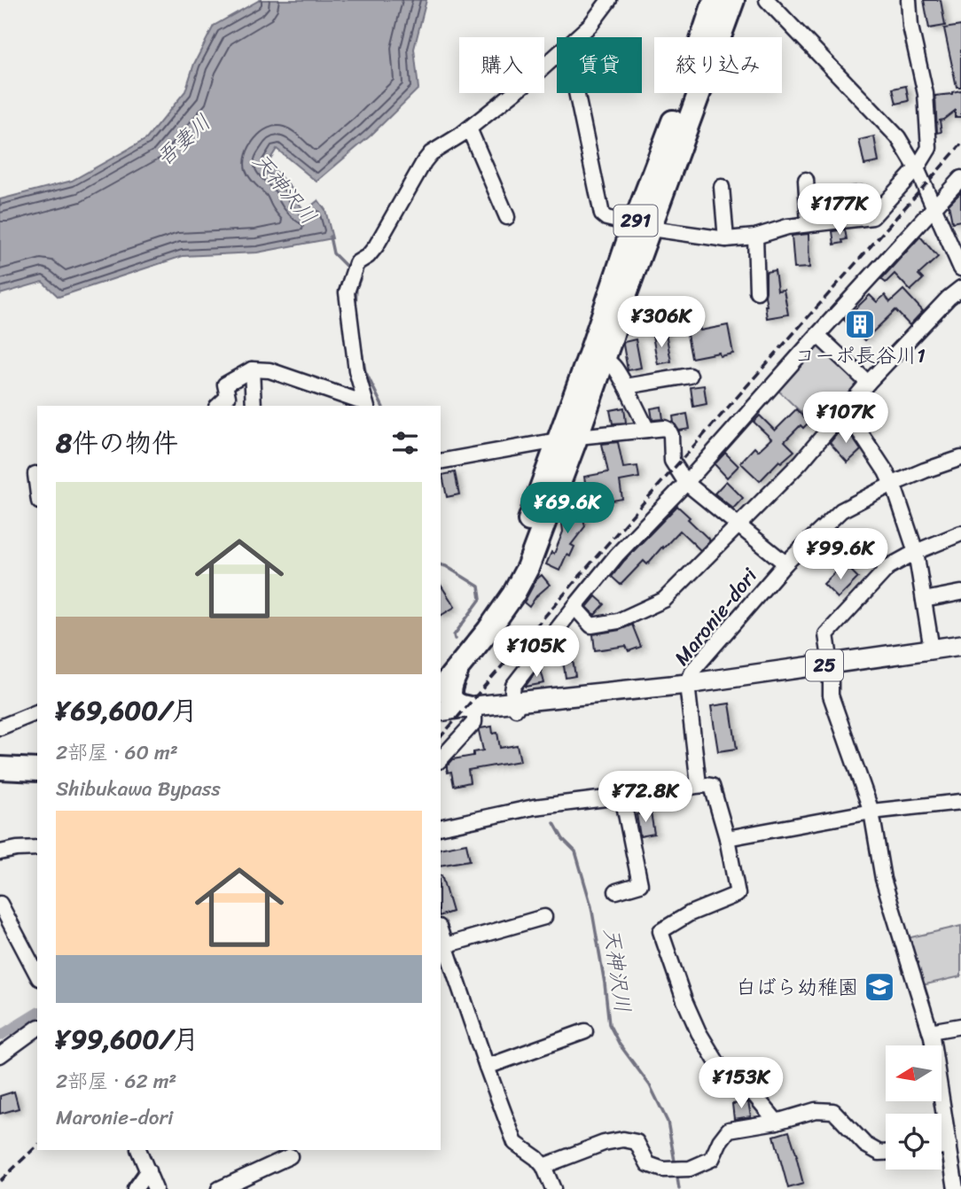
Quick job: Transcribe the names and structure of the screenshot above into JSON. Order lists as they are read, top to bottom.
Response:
{
  "streets": {
    "highway": ["291"],
    "main road": ["25"],
    "street": ["Maronie-dori"]
  },
  "crossings": [
    ["291", "25"],
    ["Maronie-dori", "25"]
  ],
  "water": ["吾妻川", "天神沢川"],
  "places": {
    "building": ["コーポ長谷川1"],
    "school or university": ["白ばら幼稚園"]
  },
  "north": "left",
  "page": {
    "chip": ["購入", "賃貸", "絞り込み"],
    "price": [
      "¥177K",
      "¥306K",
      "¥107K",
      "¥69.6K",
      "¥99.6K",
      "¥105K",
      "¥72.8K",
      "¥153K"
    ],
    "heading": "8件の物件",
    "list": [
      {
        "name": "¥69,600/月",
        "note": "2部屋 · 60 m² · Shibukawa Bypass"
      },
      {
        "name": "¥99,600/月",
        "note": "2部屋 · 62 m² · Maronie-dori"
      }
    ]
  }
}
